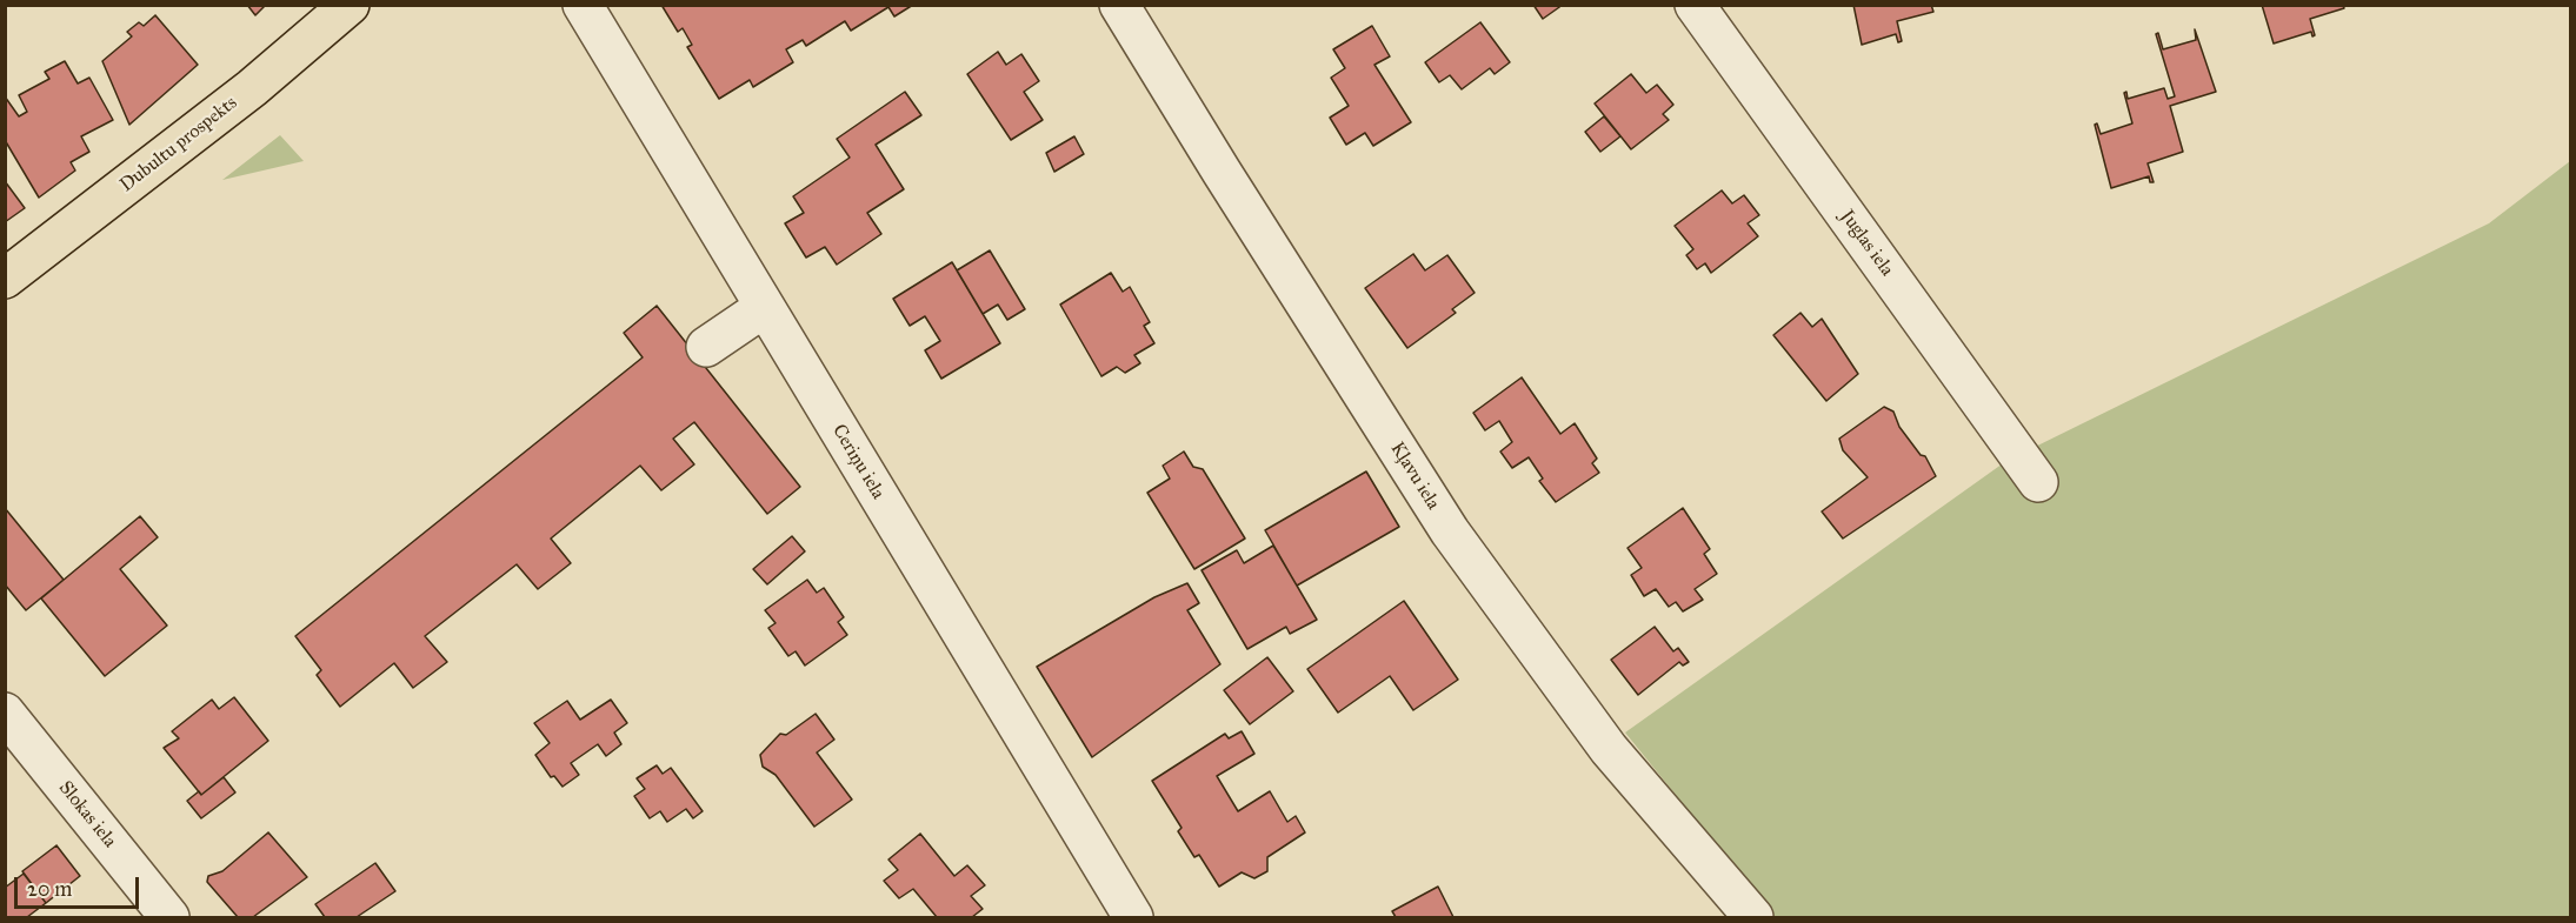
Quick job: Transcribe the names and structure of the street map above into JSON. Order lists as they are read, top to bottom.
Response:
{
  "streets": {
    "main road": ["Dubultu prospekts"],
    "street": [
      "Juglas iela",
      "Ceriņu iela",
      "Kļavu iela",
      "Slokas iela"
    ]
  },
  "scale_bar": "20 m"
}
